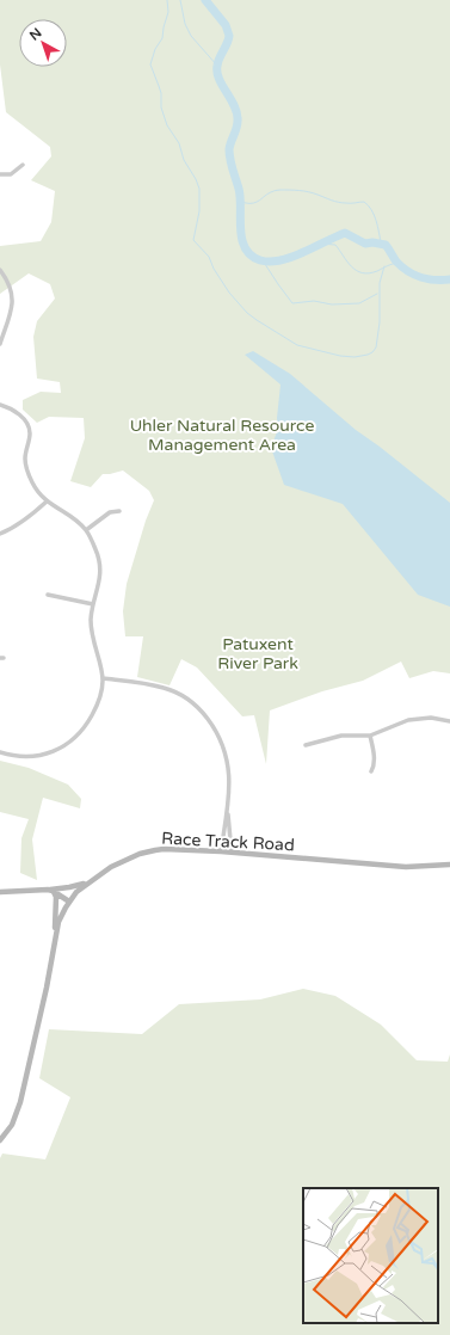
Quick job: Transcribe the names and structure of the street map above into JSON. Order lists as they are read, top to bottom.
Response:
{
  "streets": {
    "street": ["Race Track Road"]
  },
  "parks": ["Uhler Natural Resource Management Area", "Patuxent River Park"],
  "north": "top left"
}
